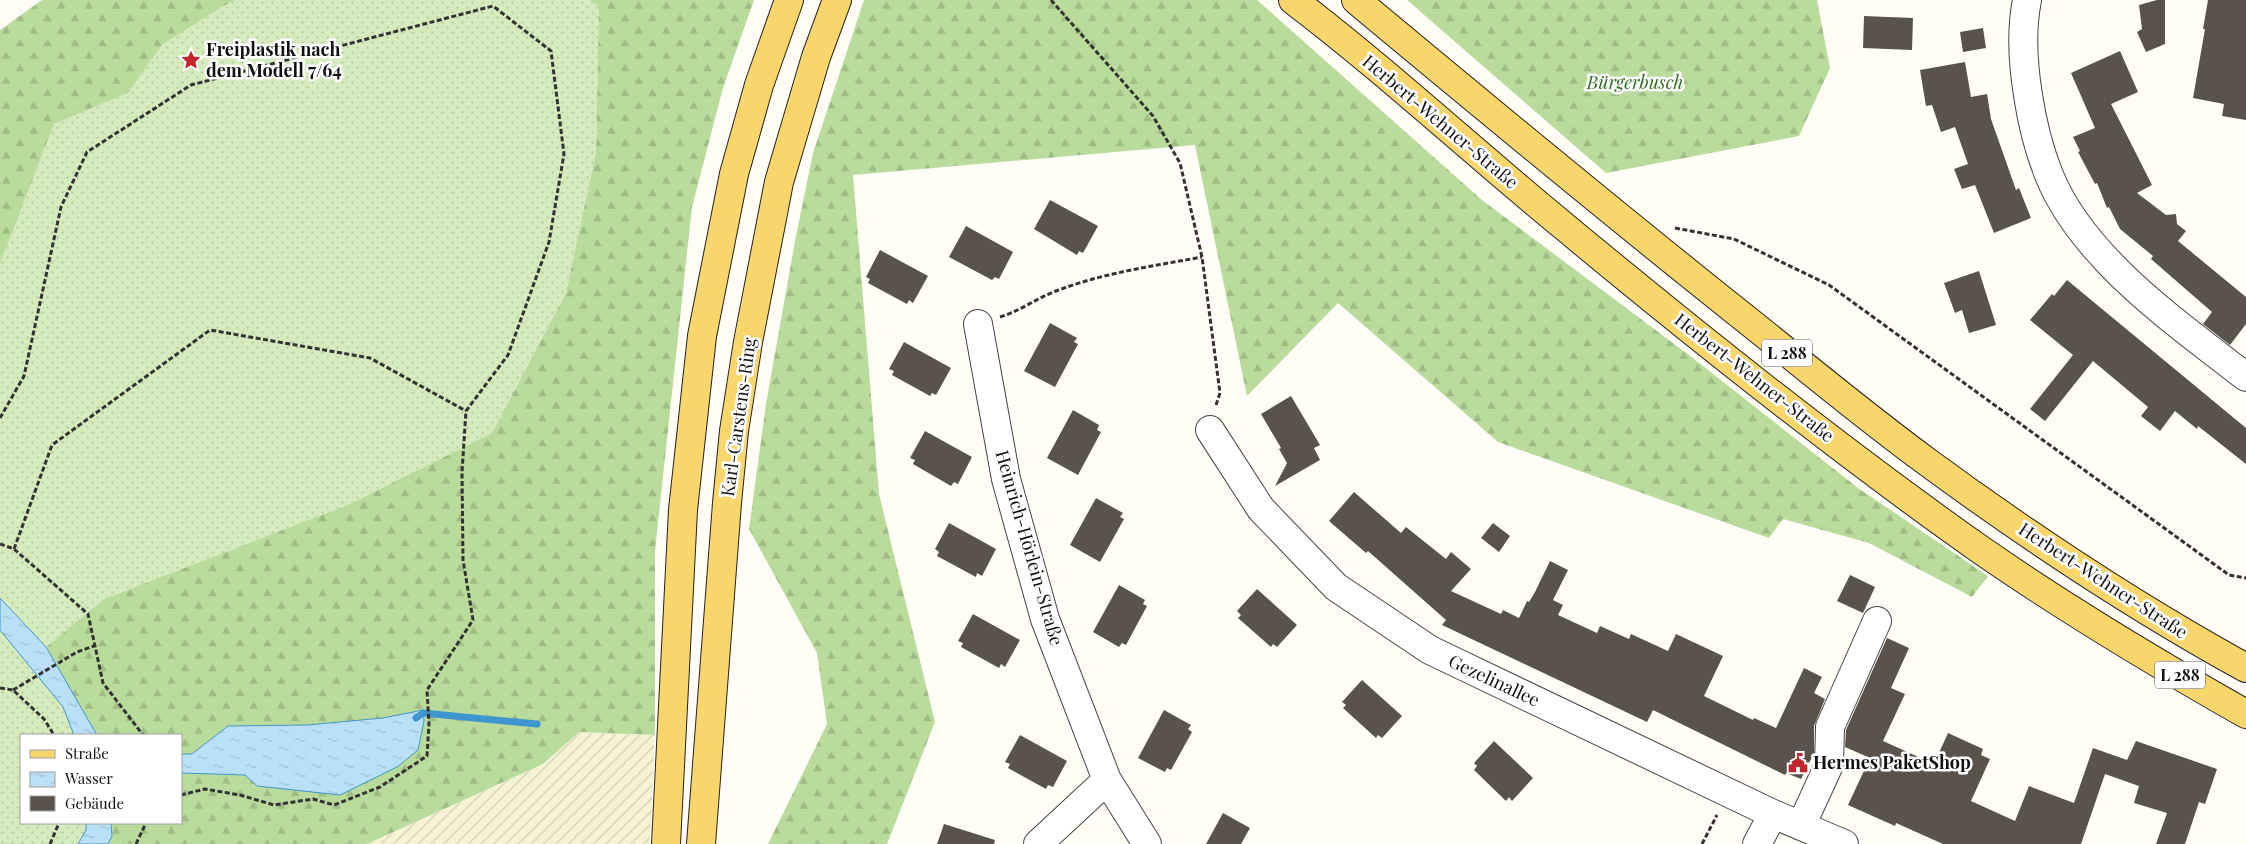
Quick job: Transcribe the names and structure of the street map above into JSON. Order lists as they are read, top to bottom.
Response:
{
  "streets": {
    "main road": ["Herbert-Wehner-Straße", "L 288", "Karl-Carstens-Ring"],
    "street": ["Heinrich-Hörlein-Straße", "Gezelinallee"]
  },
  "parks": ["Bürgerbusch"],
  "places": {
    "place": ["Freiplastik nach dem Modell 7/64"],
    "public building": ["Hermes PaketShop"]
  },
  "legend": ["Straße", "Wasser", "Gebäude"]
}
